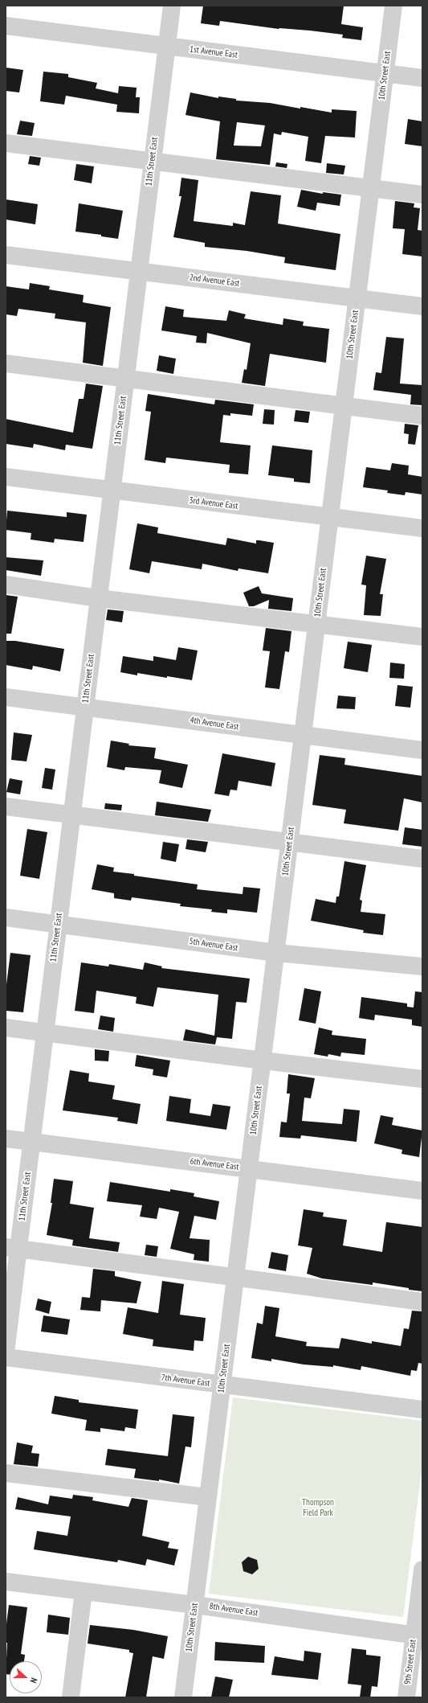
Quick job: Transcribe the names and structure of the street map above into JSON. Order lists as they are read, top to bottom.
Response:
{
  "streets": {
    "street": [
      "1st Avenue East",
      "10th Street East",
      "11th Street East",
      "2nd Avenue East",
      "3rd Avenue East",
      "4th Avenue East",
      "5th Avenue East",
      "6th Avenue East",
      "7th Avenue East",
      "8th Avenue East",
      "9th Street East"
    ]
  },
  "crossings": [
    ["1st Avenue East", "10th Street East"],
    ["1st Avenue East", "11th Street East"],
    ["10th Street East", "2nd Avenue East"],
    ["10th Street East", "3rd Avenue East"],
    ["10th Street East", "4th Avenue East"],
    ["10th Street East", "5th Avenue East"],
    ["10th Street East", "6th Avenue East"],
    ["10th Street East", "7th Avenue East"],
    ["10th Street East", "8th Avenue East"],
    ["11th Street East", "2nd Avenue East"],
    ["11th Street East", "3rd Avenue East"],
    ["11th Street East", "4th Avenue East"],
    ["11th Street East", "5th Avenue East"],
    ["11th Street East", "6th Avenue East"],
    ["8th Avenue East", "9th Street East"]
  ],
  "parks": ["Thompson Field Park"],
  "north": "right"
}
